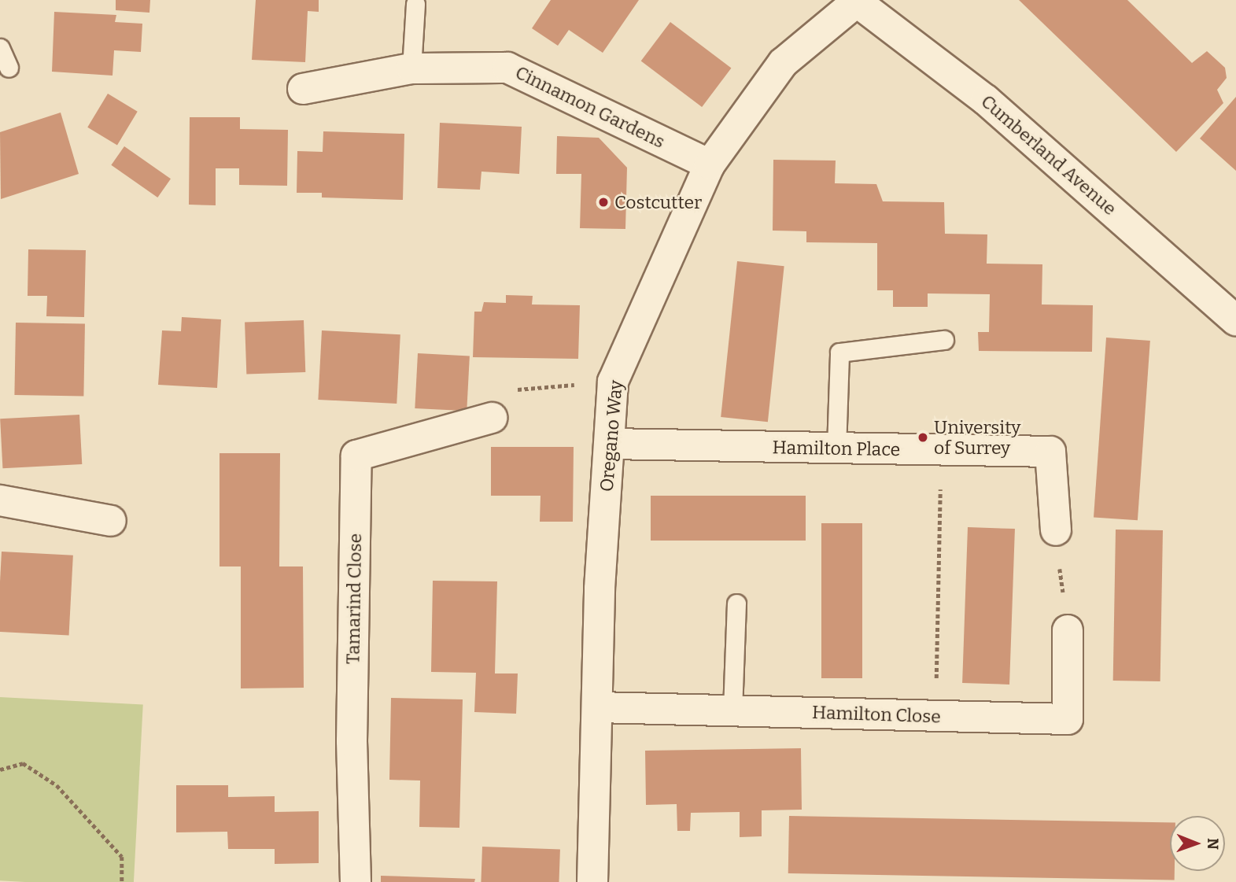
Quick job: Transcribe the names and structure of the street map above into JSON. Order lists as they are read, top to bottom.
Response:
{
  "streets": {
    "street": [
      "Cinnamon Gardens",
      "Cumberland Avenue",
      "Oregano Way",
      "Hamilton Place",
      "Tamarind Close",
      "Hamilton Close"
    ]
  },
  "crossings": [
    ["Cinnamon Gardens", "Oregano Way"],
    ["Cumberland Avenue", "Oregano Way"],
    ["Oregano Way", "Hamilton Place"],
    ["Oregano Way", "Hamilton Close"]
  ],
  "places": ["Costcutter", "University of Surrey"],
  "north": "right"
}
